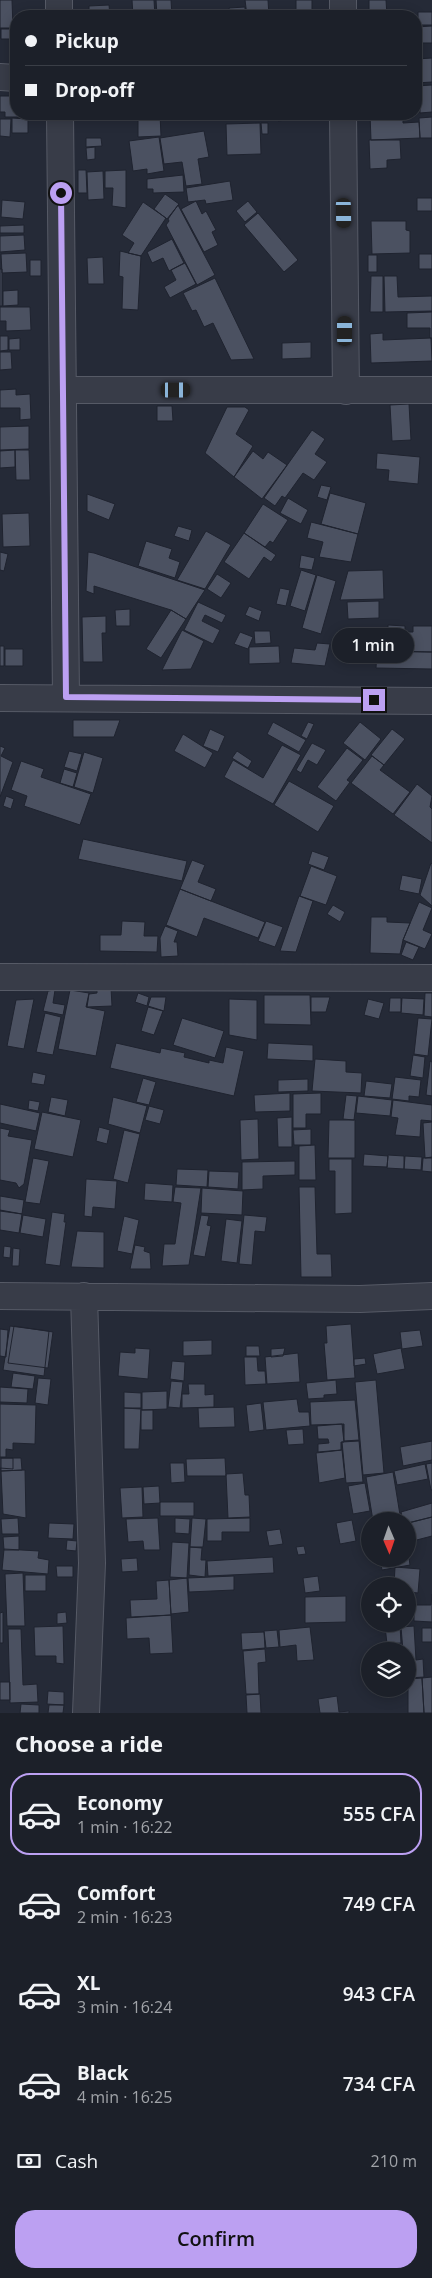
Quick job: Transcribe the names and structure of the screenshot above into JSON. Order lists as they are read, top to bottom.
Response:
{
  "north": "bottom",
  "page": {
    "banner": ["Pickup", "Drop-off"],
    "bubble": "1 min",
    "heading": "Choose a ride",
    "list": [
      {
        "name": "Economy",
        "note": "1 min · 16:22",
        "value": "555 CFA"
      },
      {
        "name": "Comfort",
        "note": "2 min · 16:23",
        "value": "749 CFA"
      },
      {
        "name": "XL",
        "note": "3 min · 16:24",
        "value": "943 CFA"
      },
      {
        "name": "Black",
        "note": "4 min · 16:25",
        "value": "734 CFA"
      }
    ],
    "pay": ["Cash", "210 m"],
    "buttons": "Confirm"
  }
}
